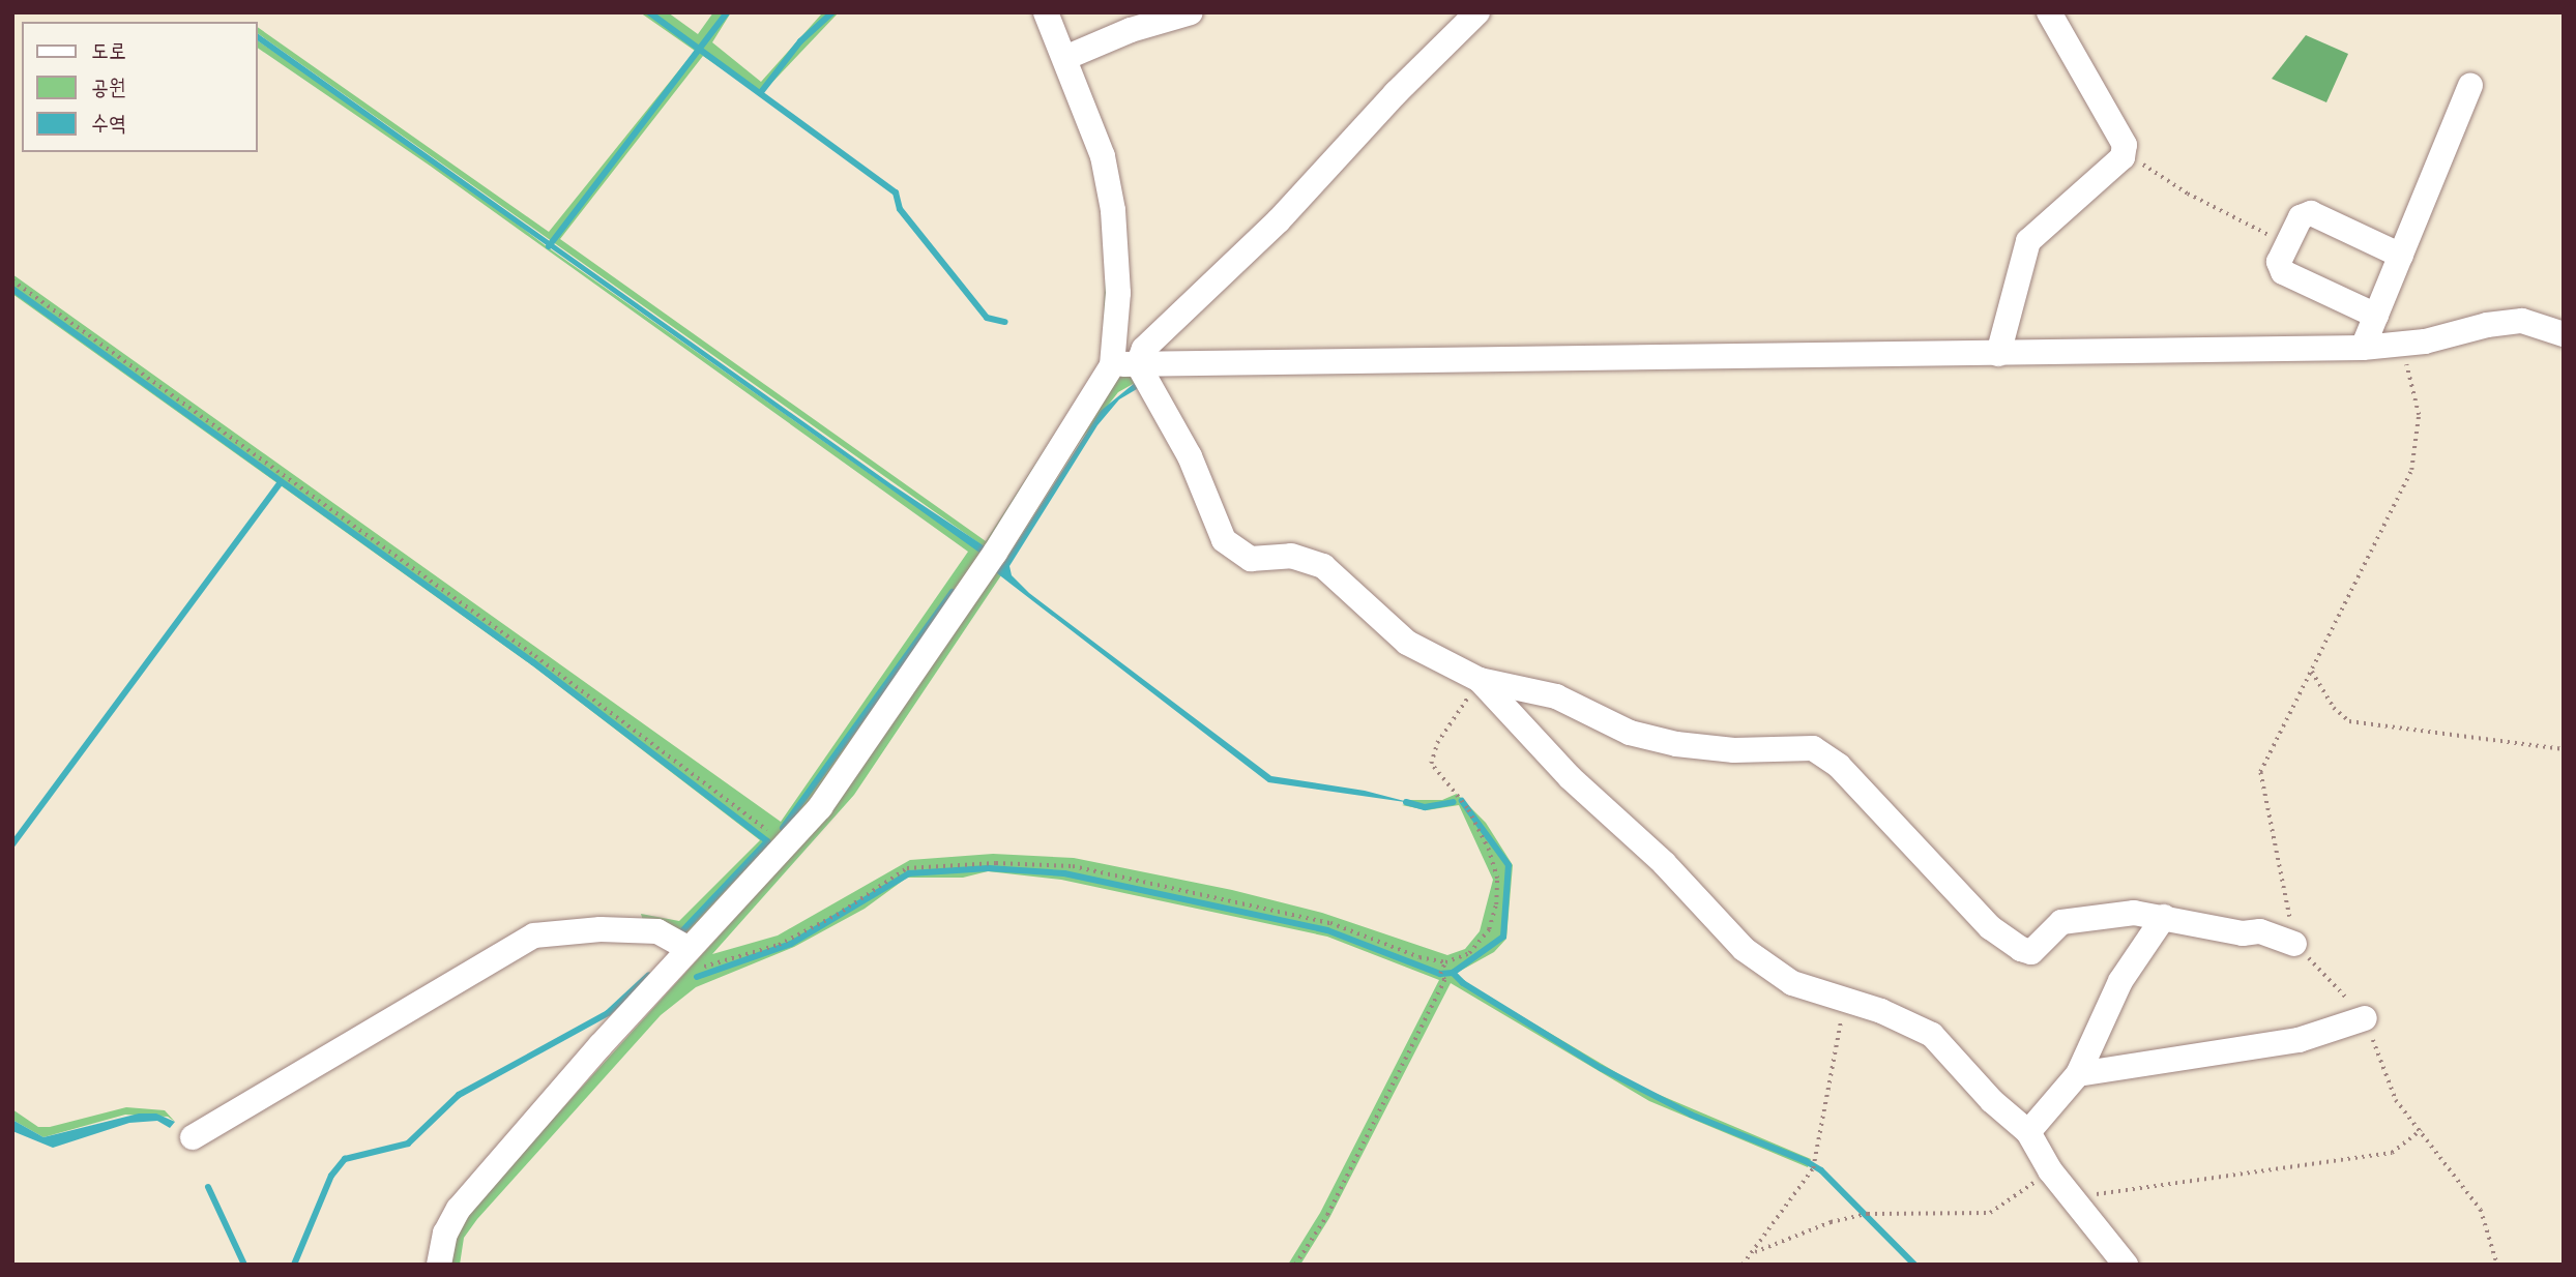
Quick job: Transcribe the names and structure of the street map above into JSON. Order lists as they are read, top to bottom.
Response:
{
  "legend": ["도로", "공원", "수역"]
}
